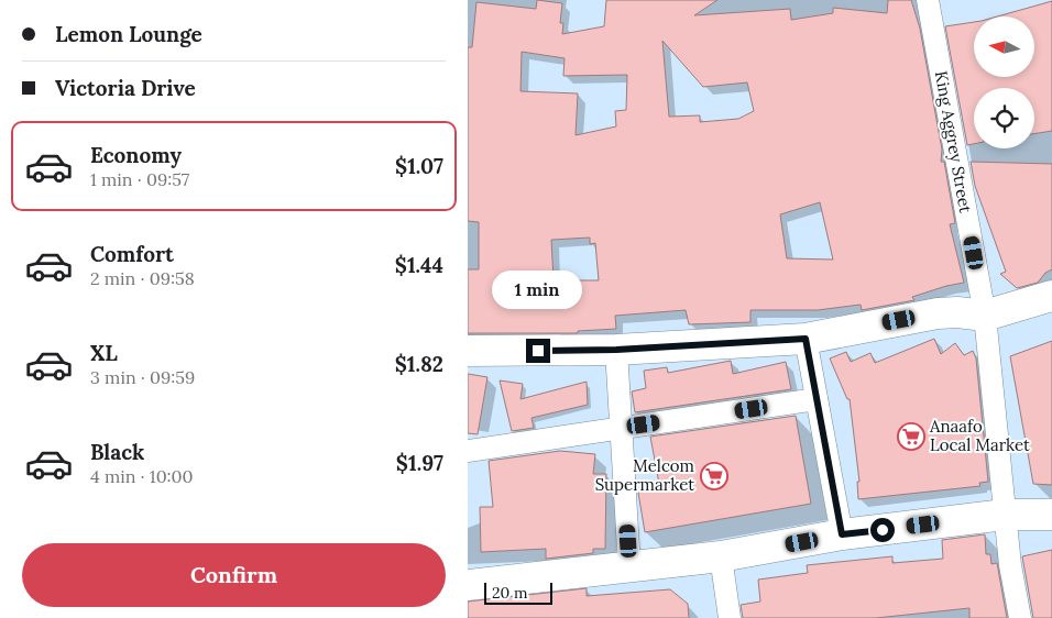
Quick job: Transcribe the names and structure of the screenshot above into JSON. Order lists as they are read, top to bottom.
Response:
{
  "streets": {
    "street": ["King Aggrey Street"]
  },
  "places": {
    "supermarket": ["Anaafo Local Market", "Melcom Supermarket"]
  },
  "scale_bar": "20 m",
  "north": "left",
  "page": {
    "banner": ["Lemon Lounge", "Victoria Drive"],
    "list": [
      {
        "name": "Economy",
        "note": "1 min · 09:57",
        "value": "$1.07"
      },
      {
        "name": "Comfort",
        "note": "2 min · 09:58",
        "value": "$1.44"
      },
      {
        "name": "XL",
        "note": "3 min · 09:59",
        "value": "$1.82"
      },
      {
        "name": "Black",
        "note": "4 min · 10:00",
        "value": "$1.97"
      }
    ],
    "bubble": "1 min",
    "buttons": "Confirm",
    "scale": "20 m"
  }
}
